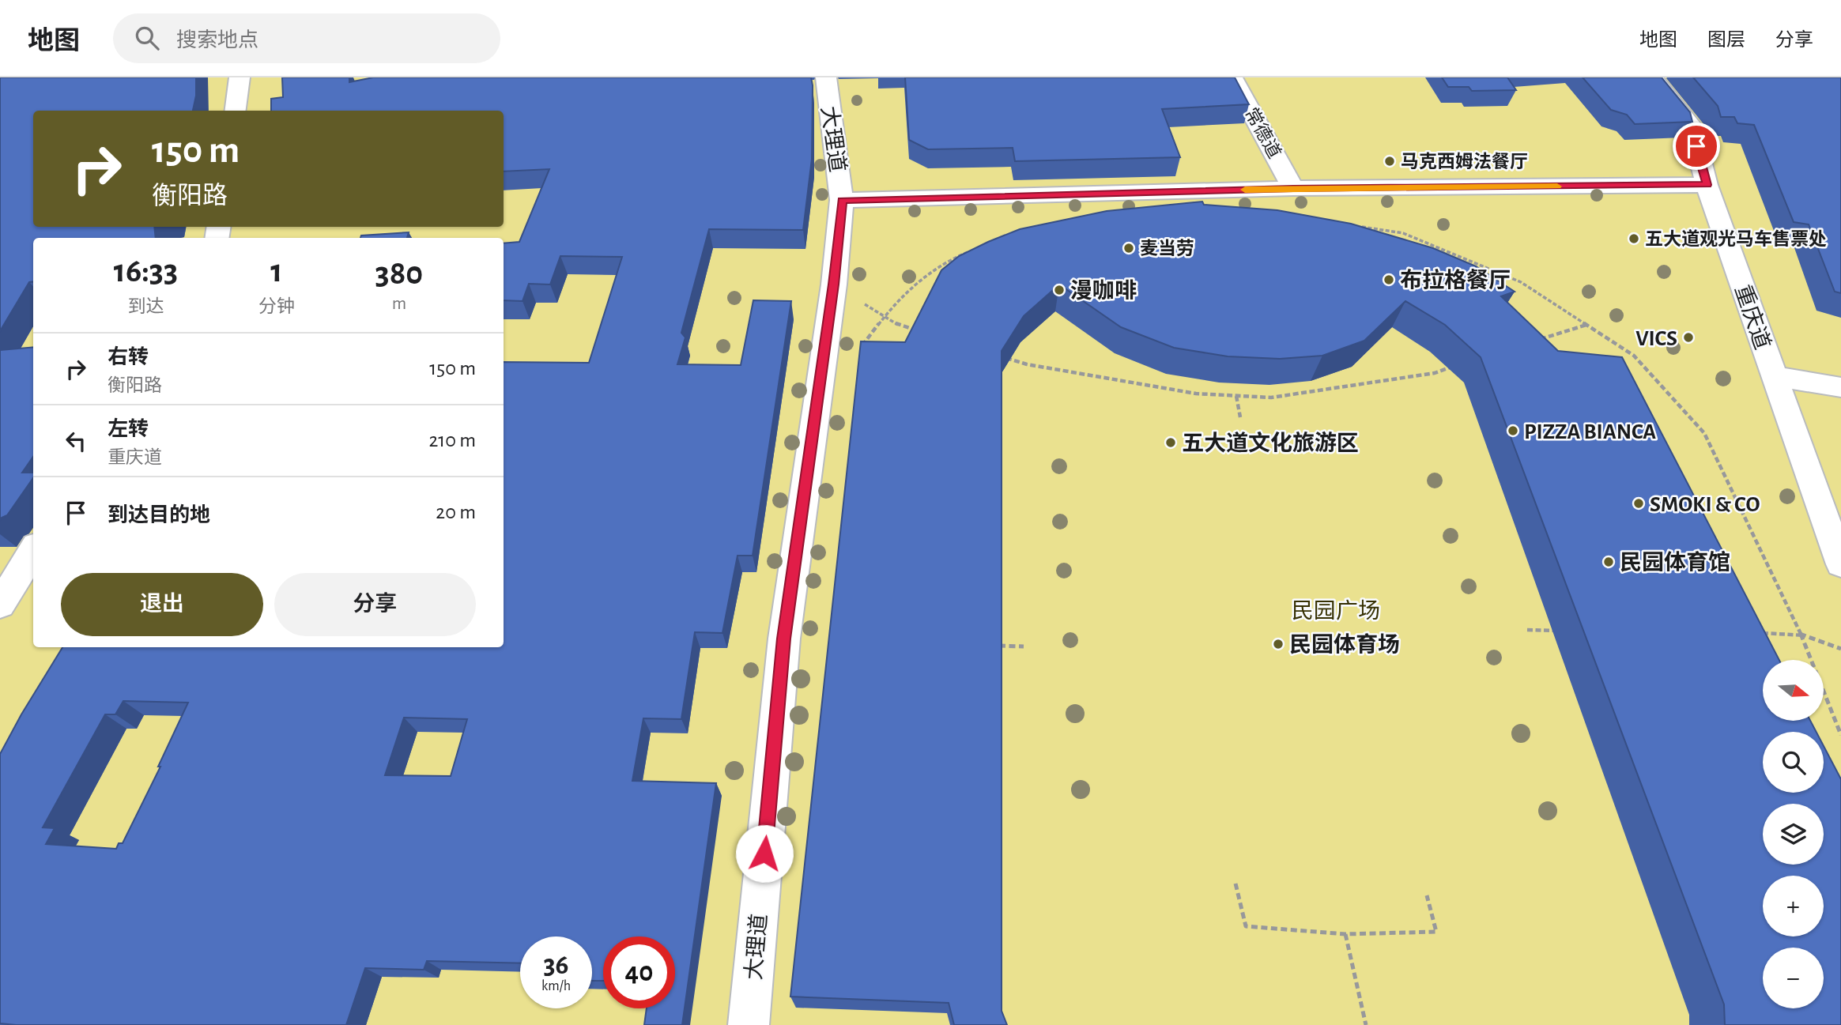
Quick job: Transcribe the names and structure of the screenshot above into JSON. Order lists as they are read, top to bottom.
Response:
{
  "streets": {
    "street": ["常德道", "大理道", "重庆道"]
  },
  "parks": ["民园广场"],
  "places": [
    "马克西姆法餐厅",
    "五大道观光马车售票处",
    "麦当劳",
    "布拉格餐厅",
    "漫咖啡",
    "VICS",
    "PIZZA BIANCA",
    "五大道文化旅游区",
    "SMOKI & CO",
    "民园体育馆",
    "民园体育场"
  ],
  "north": "right",
  "page": {
    "header": "地图",
    "search": "搜索地点",
    "nav": ["地图", "图层", "分享"],
    "turn": ["150 m", "衡阳路"],
    "eta": [
      "16:33",
      "到达",
      "1",
      "分钟",
      "380",
      "m"
    ],
    "list": [
      {
        "name": "右转",
        "note": "衡阳路",
        "value": "150 m"
      },
      {
        "name": "左转",
        "note": "重庆道",
        "value": "210 m"
      },
      {
        "name": "到达目的地",
        "value": "20 m"
      }
    ],
    "buttons": ["退出", "分享"],
    "map_buttons": ["+", "−"],
    "speed": "36 km/h",
    "limit": "40"
  }
}
